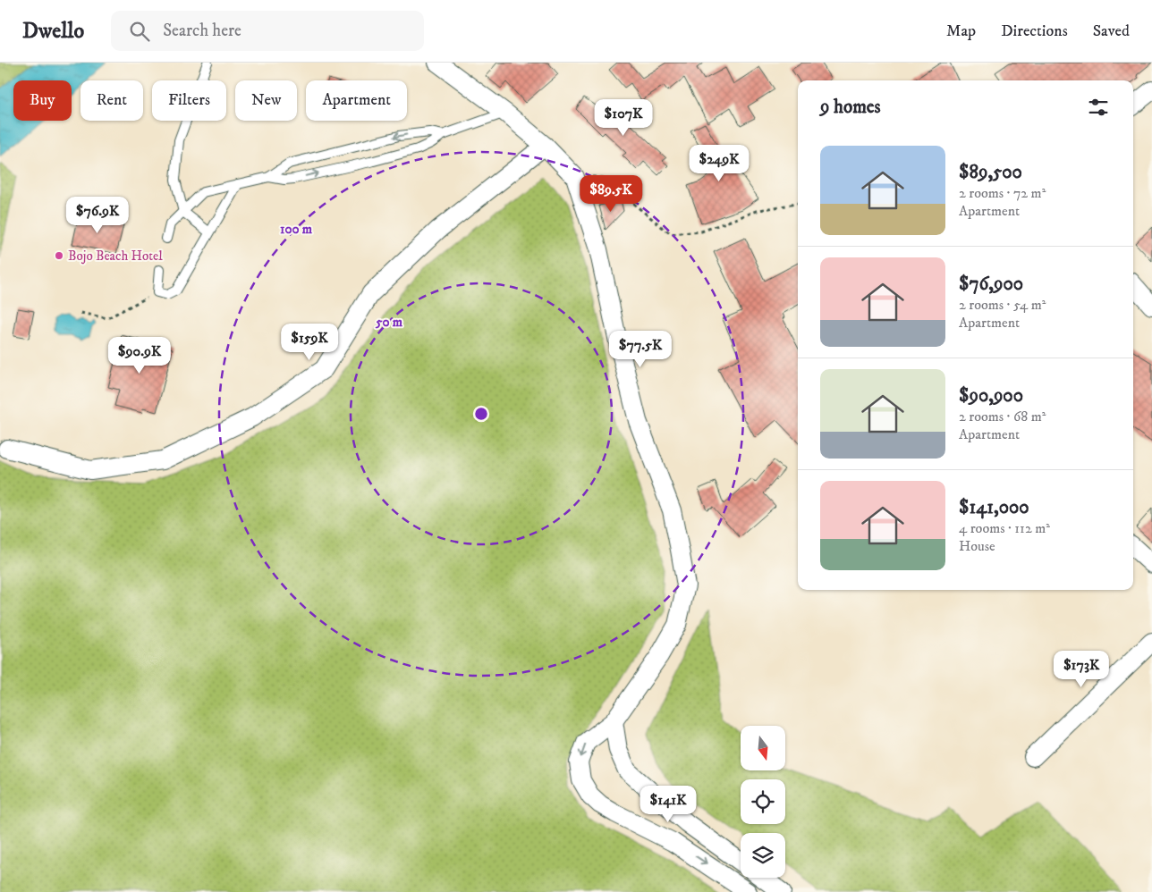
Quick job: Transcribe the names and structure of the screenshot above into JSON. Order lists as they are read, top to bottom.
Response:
{
  "places": ["Bojo Beach Hotel"],
  "north": "bottom",
  "page": {
    "header": "Dwello",
    "search": "Search here",
    "nav": ["Map", "Directions", "Saved"],
    "chip": [
      "Buy",
      "Rent",
      "Filters",
      "New",
      "Apartment"
    ],
    "heading": "9 homes",
    "price": [
      "$107K",
      "$249K",
      "$89.5K",
      "$76.9K",
      "$159K",
      "$77.5K",
      "$90.9K",
      "$173K",
      "$141K"
    ],
    "list": [
      {
        "name": "$89,500",
        "note": "2 rooms · 72 m² · Apartment"
      },
      {
        "name": "$76,900",
        "note": "2 rooms · 54 m² · Apartment"
      },
      {
        "name": "$90,900",
        "note": "2 rooms · 68 m² · Apartment"
      },
      {
        "name": "$141,000",
        "note": "4 rooms · 112 m² · House"
      }
    ]
  },
  "rings": ["100 m", "50 m"]
}
